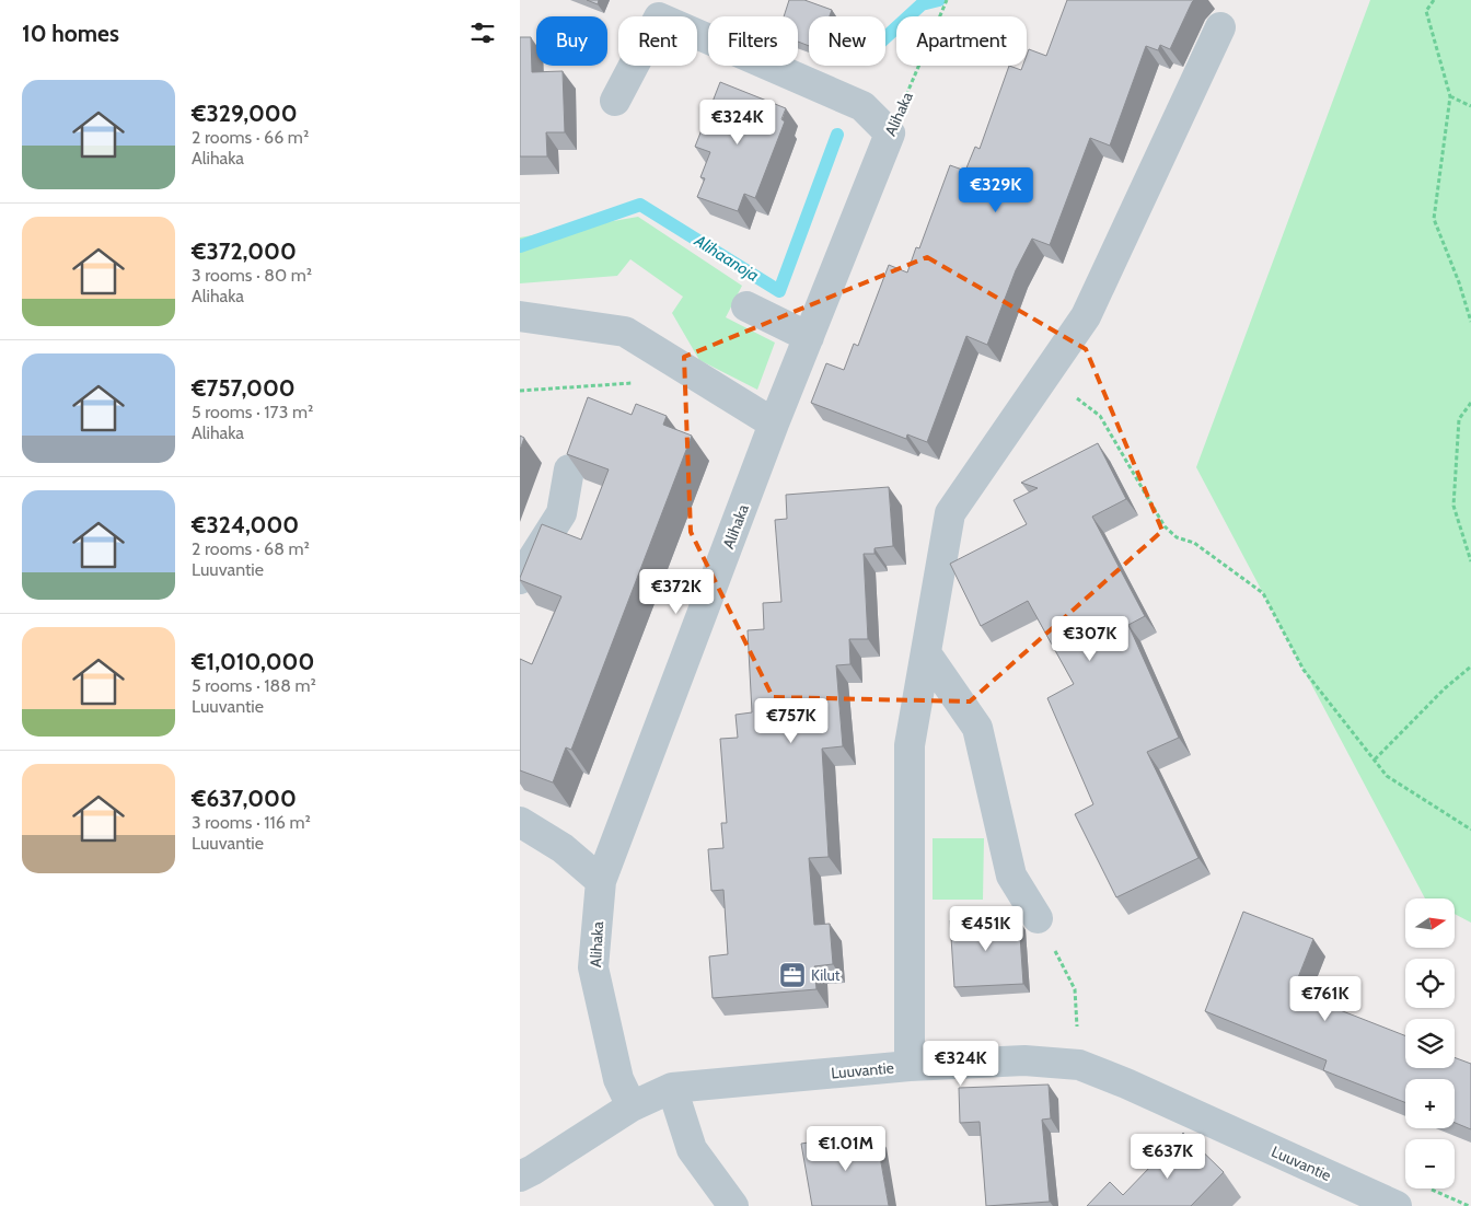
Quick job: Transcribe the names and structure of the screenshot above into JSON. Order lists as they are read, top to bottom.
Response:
{
  "streets": {
    "street": ["Alihaka", "Luuvantie"]
  },
  "crossings": [
    ["Alihaka", "Luuvantie"]
  ],
  "water": ["Alihaanoja"],
  "places": {
    "office": ["Kilut"]
  },
  "north": "right",
  "page": {
    "heading": "10 homes",
    "chip": [
      "Buy",
      "Rent",
      "Filters",
      "New",
      "Apartment"
    ],
    "list": [
      {
        "name": "€329,000",
        "note": "2 rooms · 66 m² · Alihaka"
      },
      {
        "name": "€372,000",
        "note": "3 rooms · 80 m² · Alihaka"
      },
      {
        "name": "€757,000",
        "note": "5 rooms · 173 m² · Alihaka"
      },
      {
        "name": "€324,000",
        "note": "2 rooms · 68 m² · Luuvantie"
      },
      {
        "name": "€1,010,000",
        "note": "5 rooms · 188 m² · Luuvantie"
      },
      {
        "name": "€637,000",
        "note": "3 rooms · 116 m² · Luuvantie"
      }
    ],
    "price": [
      "€324K",
      "€329K",
      "€372K",
      "€307K",
      "€757K",
      "€451K",
      "€761K",
      "€324K",
      "€1.01M",
      "€637K"
    ],
    "map_buttons": ["+", "−"]
  }
}
